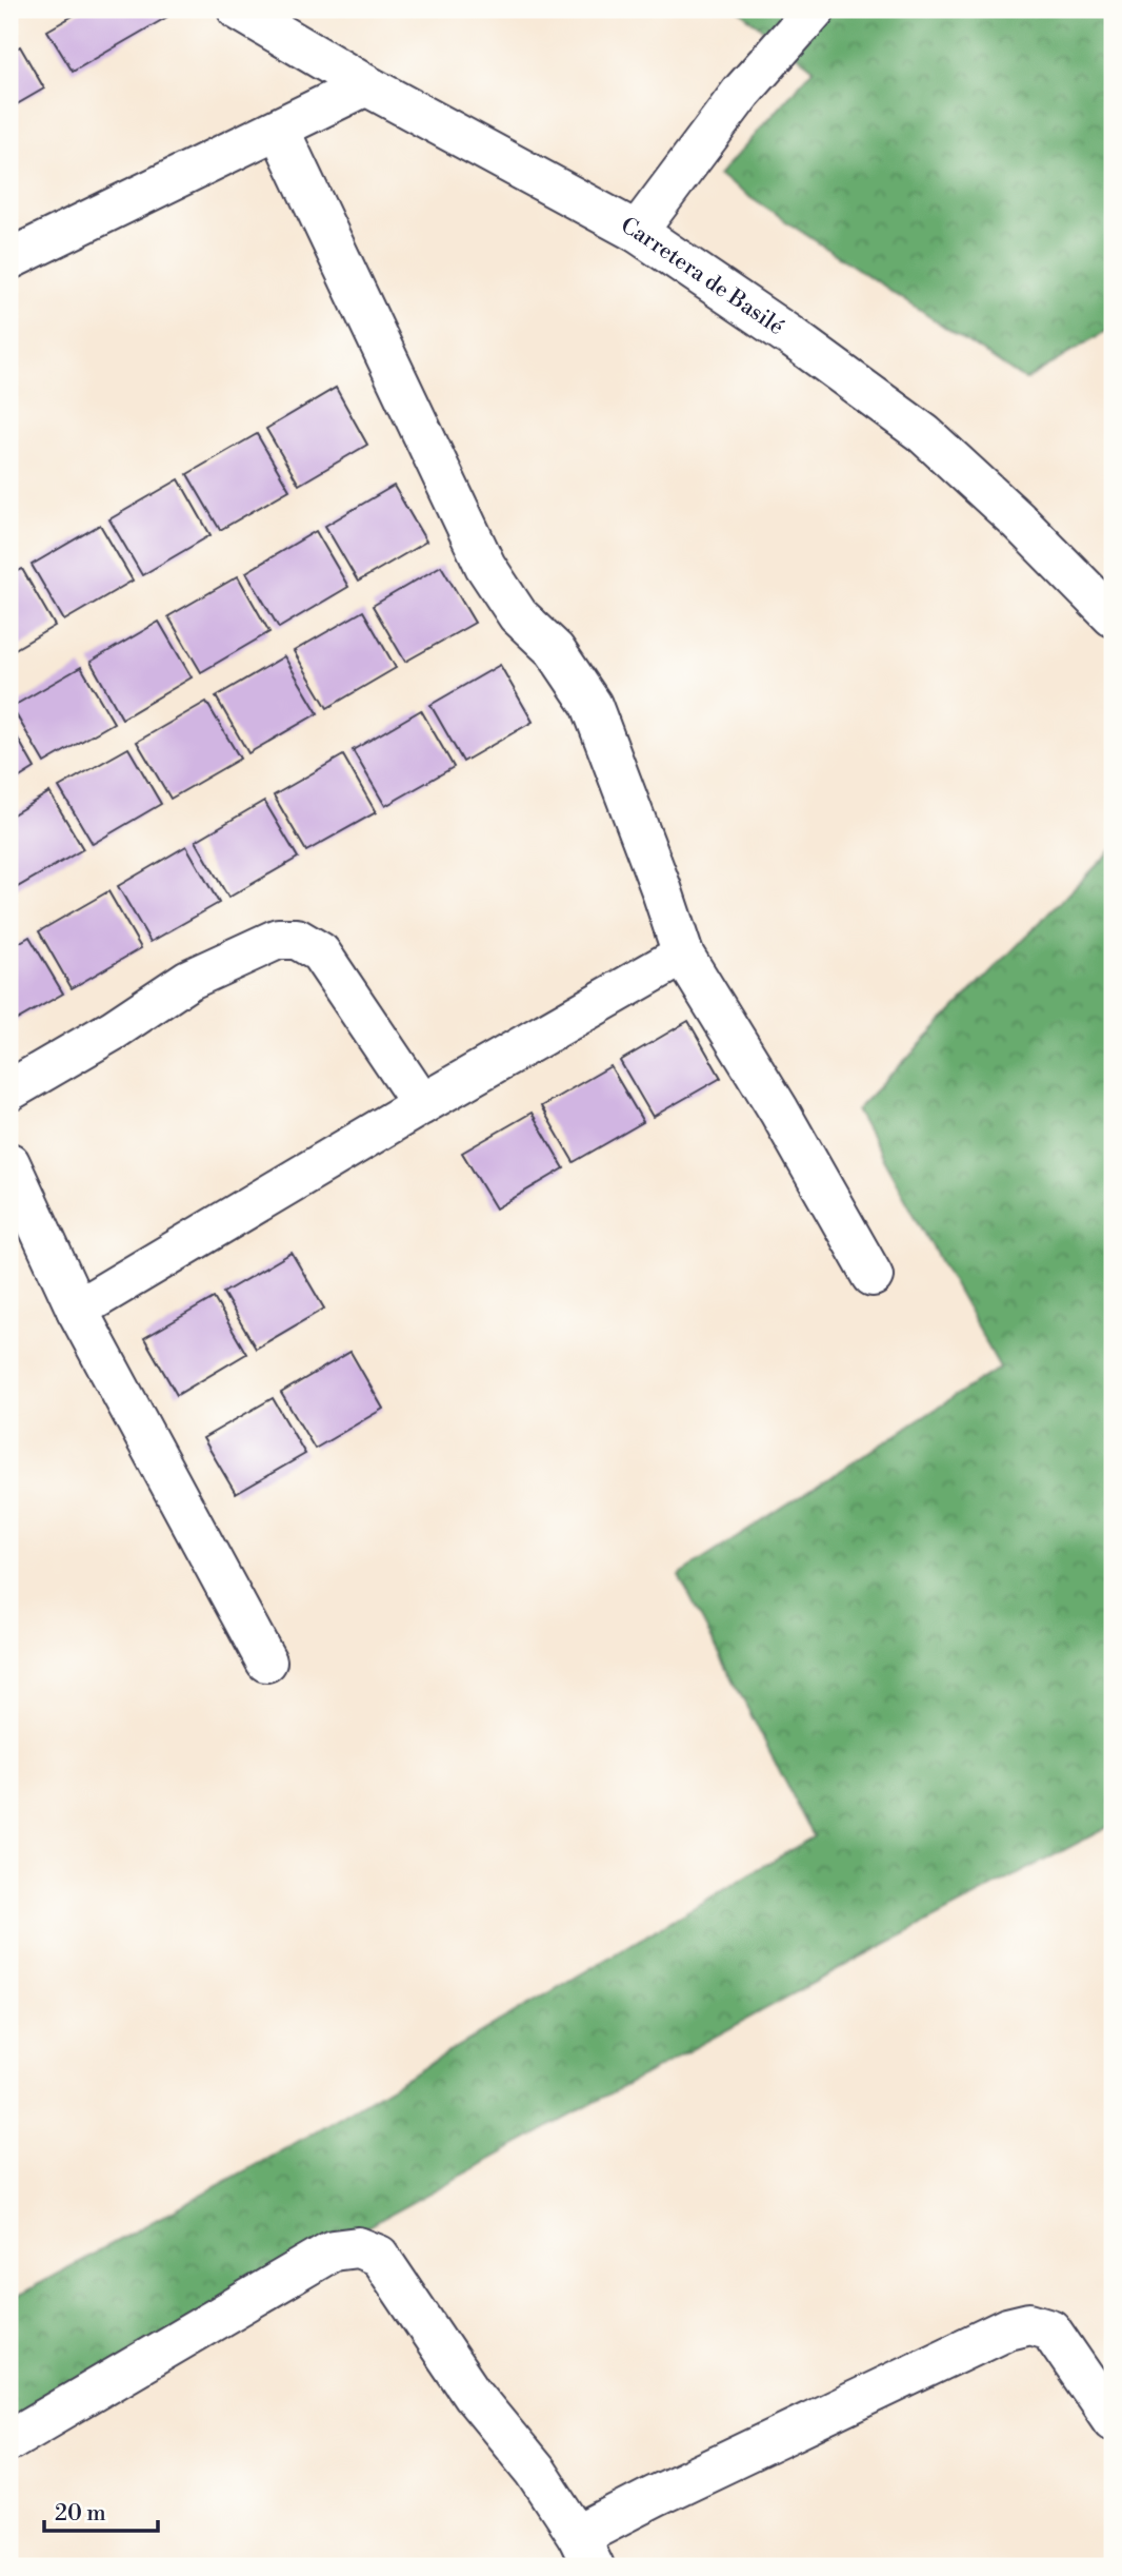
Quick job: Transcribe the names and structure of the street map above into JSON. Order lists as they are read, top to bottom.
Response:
{
  "streets": {
    "street": ["Carretera de Basilé"]
  },
  "scale_bar": "20 m"
}
